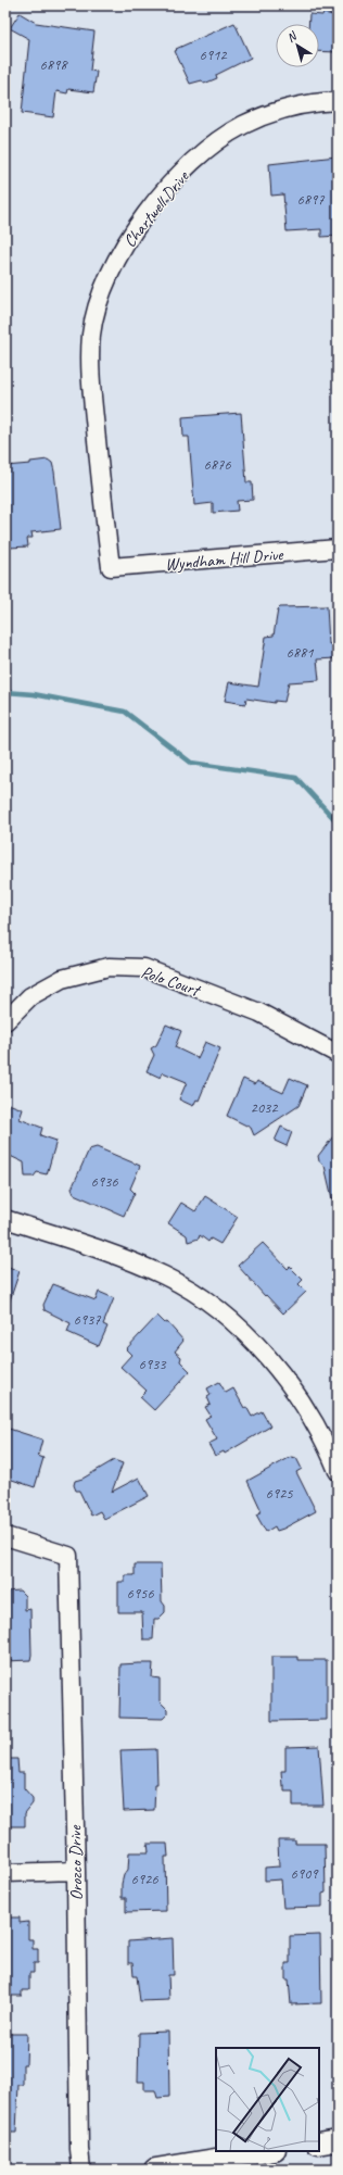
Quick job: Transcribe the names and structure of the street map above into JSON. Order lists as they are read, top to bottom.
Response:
{
  "streets": {
    "street": [
      "Chartwell Drive",
      "Wyndham Hill Drive",
      "Polo Court",
      "Orozco Drive"
    ]
  },
  "crossings": [
    ["Chartwell Drive", "Wyndham Hill Drive"]
  ],
  "house_numbers": [
    "6912",
    "6898",
    "6897",
    "6876",
    "6881",
    "2032",
    "6936",
    "6937",
    "6933",
    "6925",
    "6956",
    "6909",
    "6926"
  ],
  "north": "top left"
}
